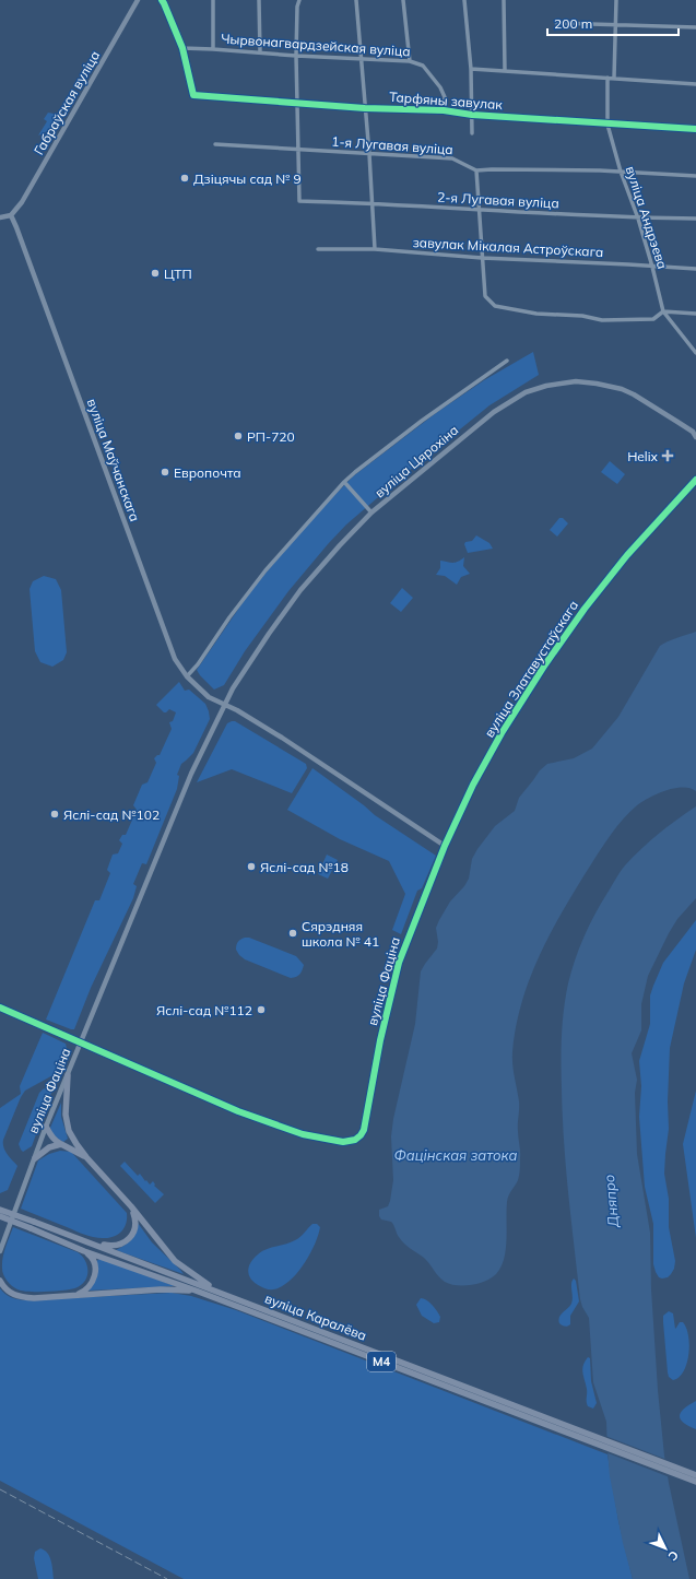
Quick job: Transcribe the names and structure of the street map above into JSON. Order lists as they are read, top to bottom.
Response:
{
  "streets": {
    "main road": [
      "Габраўская вуліца",
      "вуліца Маўчанскага",
      "вуліца Цярохіна",
      "вуліца Златавустаўскага",
      "вуліца Фаціна",
      "вуліца Каралёва",
      "М4"
    ],
    "street": [
      "Чырвонагвардзейская вуліца",
      "Тарфяны завулак",
      "1-я Лугавая вуліца",
      "2-я Лугавая вуліца",
      "вуліца Андрэева",
      "завулак Мікалая Астроўскага"
    ]
  },
  "crossings": [
    ["Чырвонагвардзейская вуліца", "Тарфяны завулак"],
    ["Тарфяны завулак", "вуліца Андрэева"],
    ["Габраўская вуліца", "вуліца Маўчанскага"],
    ["1-я Лугавая вуліца", "2-я Лугавая вуліца"],
    ["1-я Лугавая вуліца", "вуліца Андрэева"],
    ["2-я Лугавая вуліца", "вуліца Андрэева"],
    ["вуліца Андрэева", "завулак Мікалая Астроўскага"],
    ["вуліца Маўчанскага", "вуліца Цярохіна"],
    ["вуліца Маўчанскага", "вуліца Фаціна"],
    ["вуліца Цярохіна", "вуліца Фаціна"],
    ["вуліца Златавустаўскага", "вуліца Фаціна"]
  ],
  "water": ["Фацінская затока", "Дняпро"],
  "places": {
    "other": [
      "Дзіцячы сад № 9",
      "ЦТП",
      "РП-720",
      "Европочта",
      "Яслі-сад №102",
      "Яслі-сад №18",
      "Сярэдняя школа № 41",
      "Яслі-сад №112"
    ],
    "health": ["Helix"]
  },
  "scale_bar": "200 m",
  "north": "bottom right"
}
